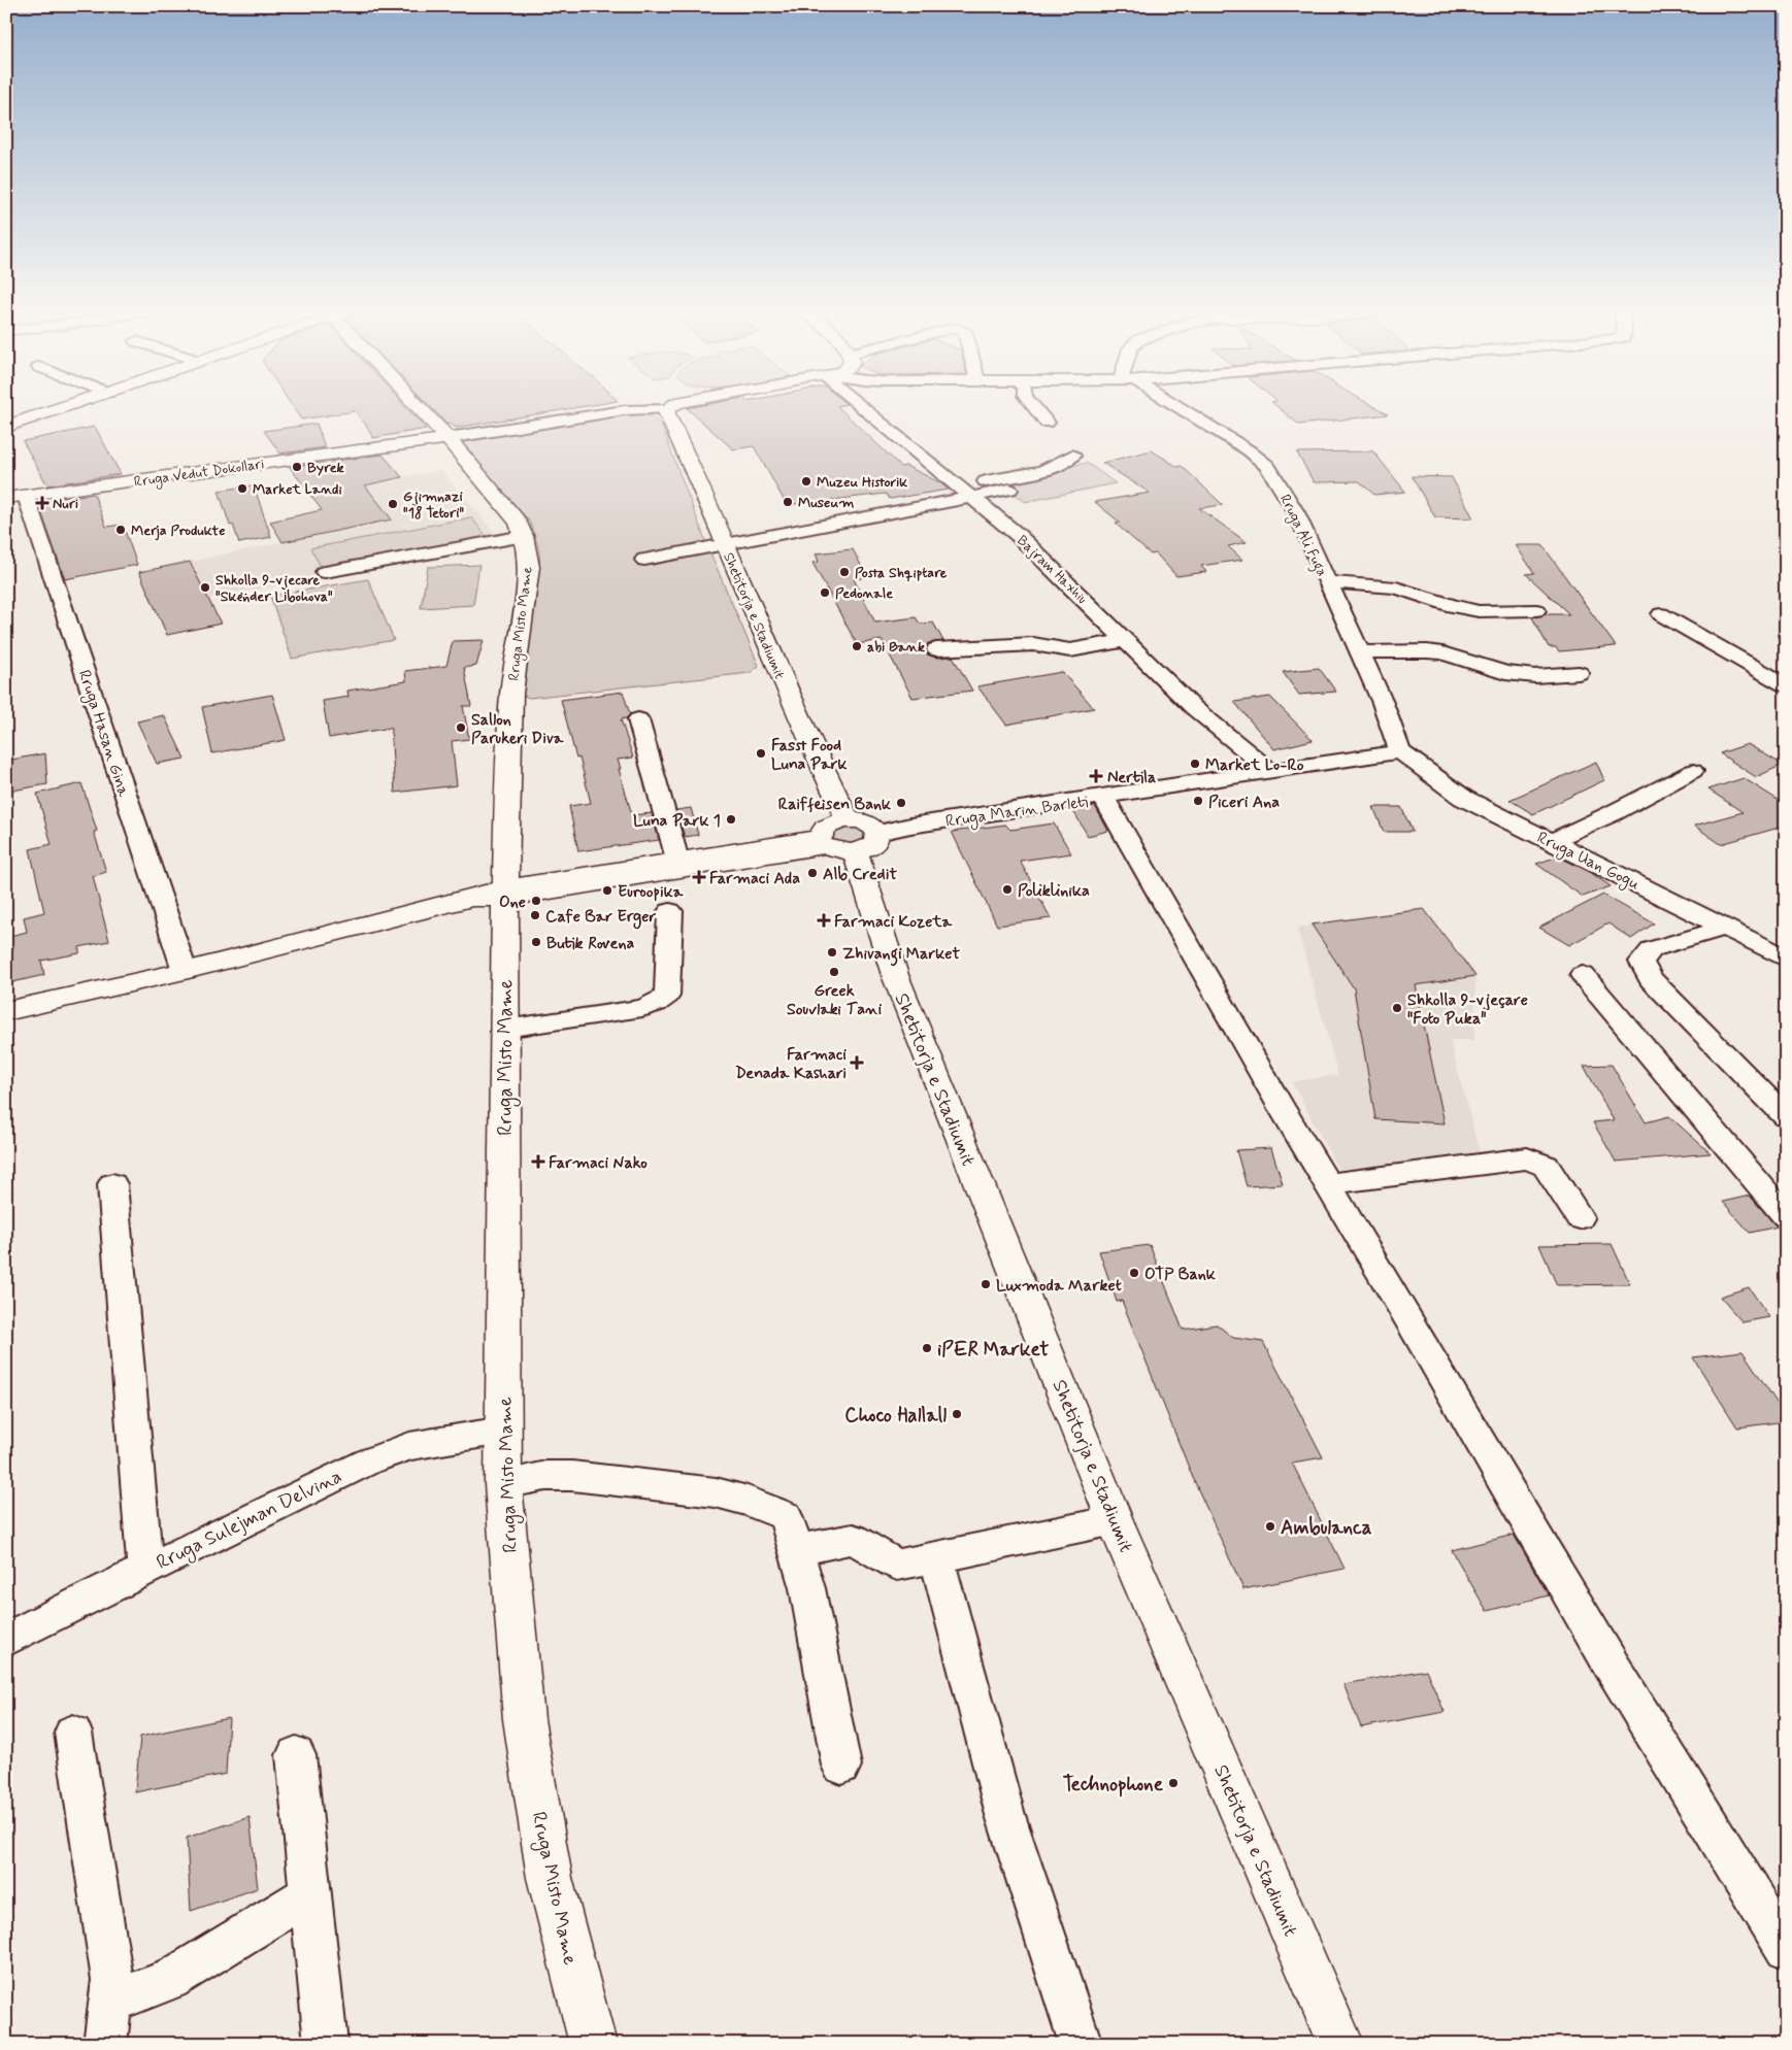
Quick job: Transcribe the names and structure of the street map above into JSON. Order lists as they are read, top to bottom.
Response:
{
  "streets": {
    "main road": ["Rruga Vedut Dokollari", "Shetitorja e Stadiumit", "Rruga Misto Mame"],
    "street": [
      "Rruga Ali Fuga",
      "Bajram Haxhiu",
      "Rruga Hasan Gina",
      "Rruga Marin Barleti",
      "Rruga Uan Gogu",
      "Rruga Sulejman Delvina"
    ]
  },
  "crossings": [
    ["Rruga Vedut Dokollari", "Shetitorja e Stadiumit"],
    ["Rruga Vedut Dokollari", "Rruga Misto Mame"],
    ["Rruga Vedut Dokollari", "Rruga Hasan Gina"],
    ["Rruga Ali Fuga", "Rruga Marin Barleti"],
    ["Rruga Ali Fuga", "Rruga Uan Gogu"],
    ["Bajram Haxhiu", "Rruga Marin Barleti"],
    ["Shetitorja e Stadiumit", "Rruga Marin Barleti"],
    ["Rruga Misto Mame", "Rruga Sulejman Delvina"],
    ["Rruga Marin Barleti", "Rruga Uan Gogu"]
  ],
  "places": {
    "other": [
      "Byrek",
      "Muzeu Historik",
      "Market Landi",
      "Museum",
      "Gjimnazi \"18 Tetori\"",
      "Merja Produkte",
      "Posta Shqiptare",
      "Shkolla 9-vjecare \"Skënder Libohova\"",
      "Pedonale",
      "abi Bank",
      "Sallon Parukeri Diva",
      "Fasst Food Luna Park",
      "Market Lo-Ro",
      "Piceri Ana",
      "Raiffeisen Bank",
      "Luna Park 1",
      "Alb Credit",
      "Poliklinika",
      "Euroopika",
      "One",
      "Cafe Bar Erger",
      "Butik Rovena",
      "Zhivangi Market",
      "Greek Souvlaki Tani",
      "Shkolla 9-vjeçare \"Foto Puka\"",
      "OTP Bank",
      "Luxmoda Market",
      "iPER Market",
      "Choco Hallall",
      "Ambulanca",
      "Technophone"
    ],
    "health": [
      "Nuri",
      "Nertila",
      "Farmaci Ada",
      "Farmaci Kozeta",
      "Farmaci Denada Kashari",
      "Farmaci Nako"
    ]
  }
}
